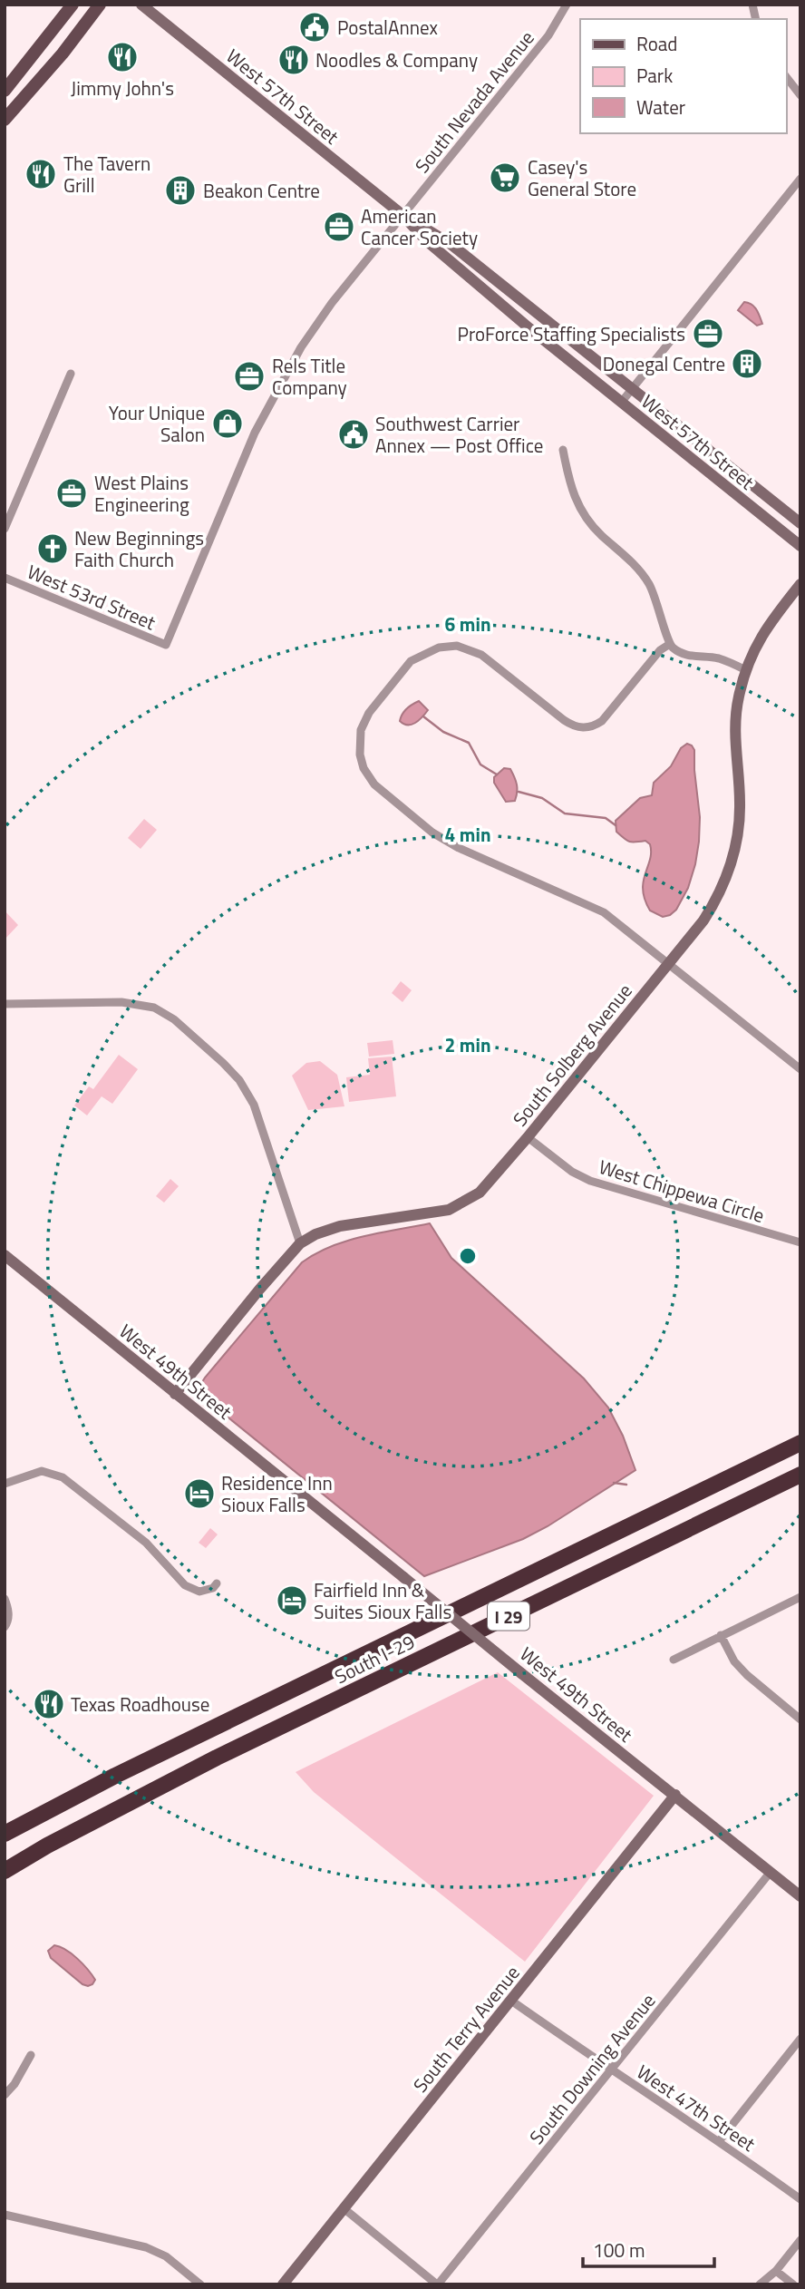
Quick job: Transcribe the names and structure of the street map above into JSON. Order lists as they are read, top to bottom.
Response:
{
  "streets": {
    "highway": ["I 29", "South I-29"],
    "main road": [
      "West 57th Street",
      "South Solberg Avenue",
      "West 49th Street",
      "South Terry Avenue"
    ],
    "street": [
      "South Nevada Avenue",
      "West 53rd Street",
      "West Chippewa Circle",
      "South Downing Avenue",
      "West 47th Street"
    ]
  },
  "crossings": [
    ["West 57th Street", "South Nevada Avenue"],
    ["South Nevada Avenue", "West 53rd Street"],
    ["South Solberg Avenue", "West Chippewa Circle"],
    ["South Solberg Avenue", "West 49th Street"],
    ["West 49th Street", "South Terry Avenue"],
    ["West 49th Street", "South Downing Avenue"],
    ["South Terry Avenue", "West 47th Street"],
    ["South Downing Avenue", "West 47th Street"]
  ],
  "places": {
    "public building": ["PostalAnnex", "Southwest Carrier Annex — Post Office"],
    "restaurant": [
      "Jimmy John's",
      "Noodles & Company",
      "The Tavern Grill",
      "Texas Roadhouse"
    ],
    "supermarket": ["Casey's General Store"],
    "building": ["Beakon Centre", "Donegal Centre"],
    "office": [
      "American Cancer Society",
      "ProForce Staffing Specialists",
      "Rels Title Company",
      "West Plains Engineering"
    ],
    "shop": ["Your Unique Salon"],
    "church": ["New Beginnings Faith Church"],
    "hotel": ["Residence Inn Sioux Falls", "Fairfield Inn & Suites Sioux Falls"]
  },
  "legend": ["Road", "Park", "Water"],
  "scale_bar": "100 m",
  "rings": ["6 min", "4 min", "2 min"]
}
